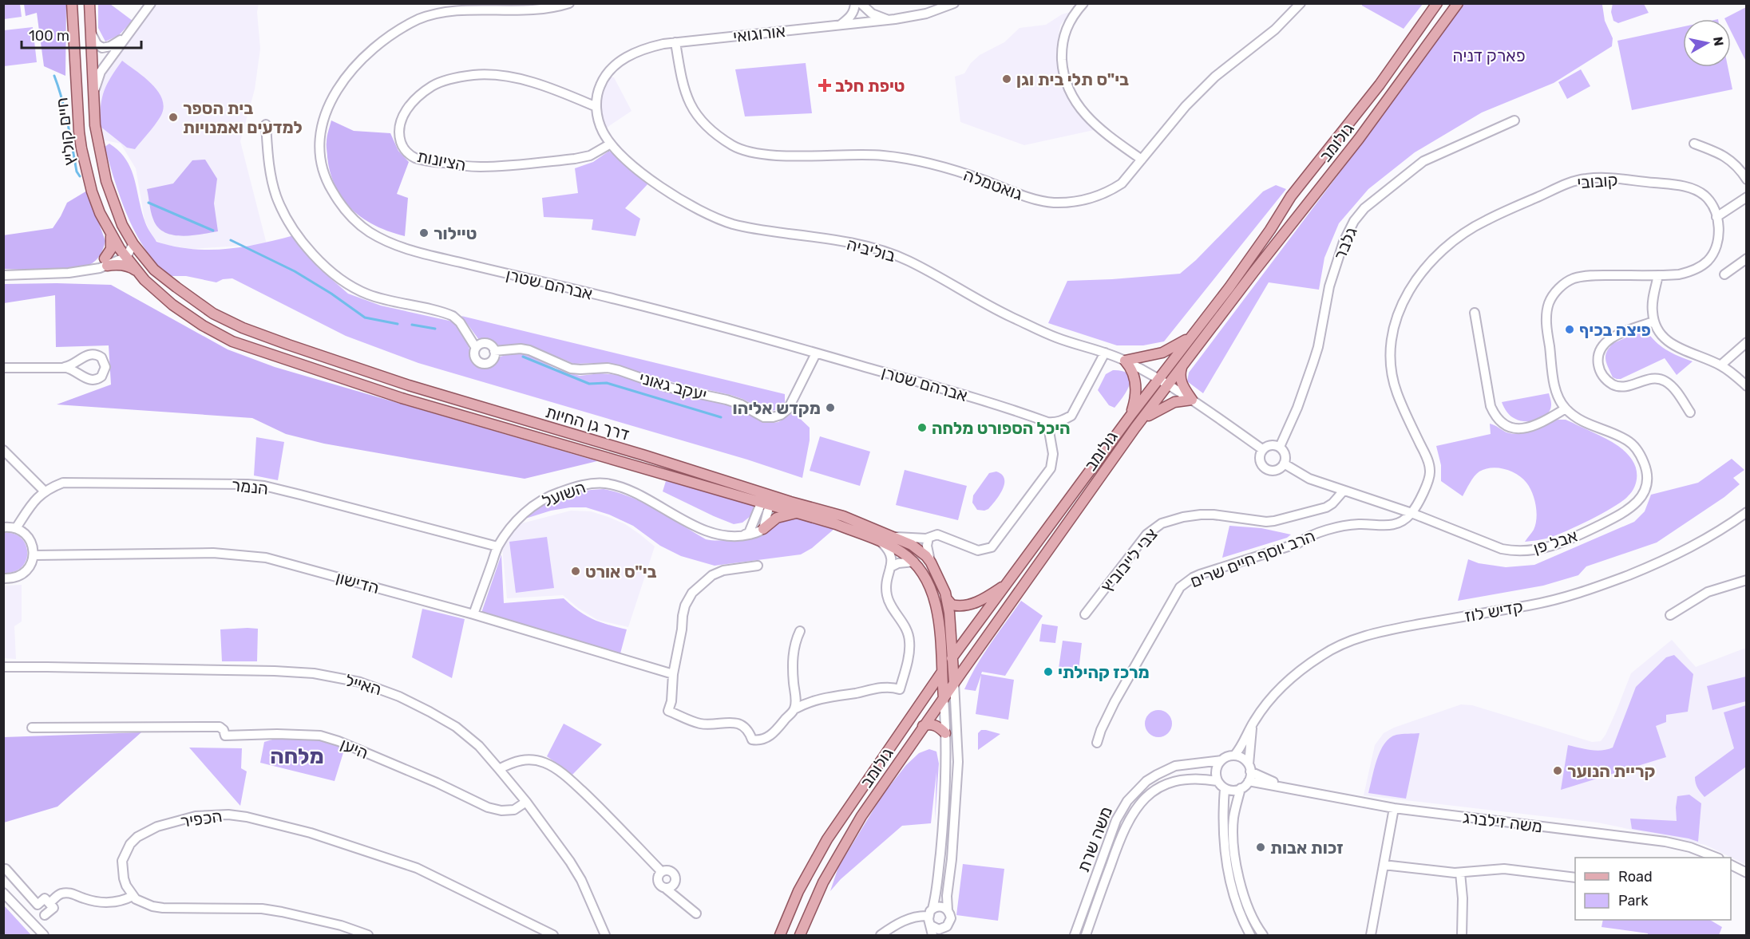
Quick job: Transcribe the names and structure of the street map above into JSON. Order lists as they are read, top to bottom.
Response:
{
  "streets": {
    "main road": ["חיים קוליץ", "גולומב", "דרך גן החיות"],
    "street": [
      "אורוגואי",
      "הציונות",
      "קובובי",
      "גואטמלה",
      "גלבר",
      "בוליביה",
      "אברהם שטרן",
      "יעקב גאוני",
      "הנמר",
      "השועל",
      "אבל פן",
      "הרב יוסף חיים שרים",
      "צבי לייבוביץ",
      "הדישון",
      "קדיש לוז",
      "האייל",
      "היען",
      "הכפיר",
      "משה זילברג",
      "משה שרת"
    ]
  },
  "crossings": [
    ["אורוגואי", "הציונות"],
    ["אורוגואי", "גואטמלה"],
    ["אורוגואי", "בוליביה"],
    ["חיים קוליץ", "דרך גן החיות"],
    ["גולומב", "בוליביה"],
    ["גולומב", "דרך גן החיות"],
    ["הציונות", "בוליביה"],
    ["קובובי", "אבל פן"],
    ["קובובי", "הרב יוסף חיים שרים"],
    ["גלבר", "אבל פן"],
    ["אברהם שטרן", "יעקב גאוני"],
    ["הנמר", "השועל"],
    ["השועל", "הדישון"],
    ["אבל פן", "הרב יוסף חיים שרים"],
    ["אבל פן", "צבי לייבוביץ"],
    ["קדיש לוז", "משה זילברג"],
    ["קדיש לוז", "משה שרת"],
    ["האייל", "היען"],
    ["משה זילברג", "משה שרת"]
  ],
  "districts": ["מלחה"],
  "parks": ["פארק דניה"],
  "places": {
    "other": [
      "בי\"ס תלי בית וגן",
      "בית הספר למדעים ואמנויות",
      "טיילור",
      "פיצה בכיף",
      "מקדש אליהו",
      "היכל הספורט מלחה",
      "בי\"ס אורט",
      "מרכז קהילתי",
      "קריית הנוער",
      "זכות אבות"
    ],
    "health": ["טיפת חלב"]
  },
  "legend": ["Road", "Park"],
  "scale_bar": "100 m",
  "north": "right"
}
